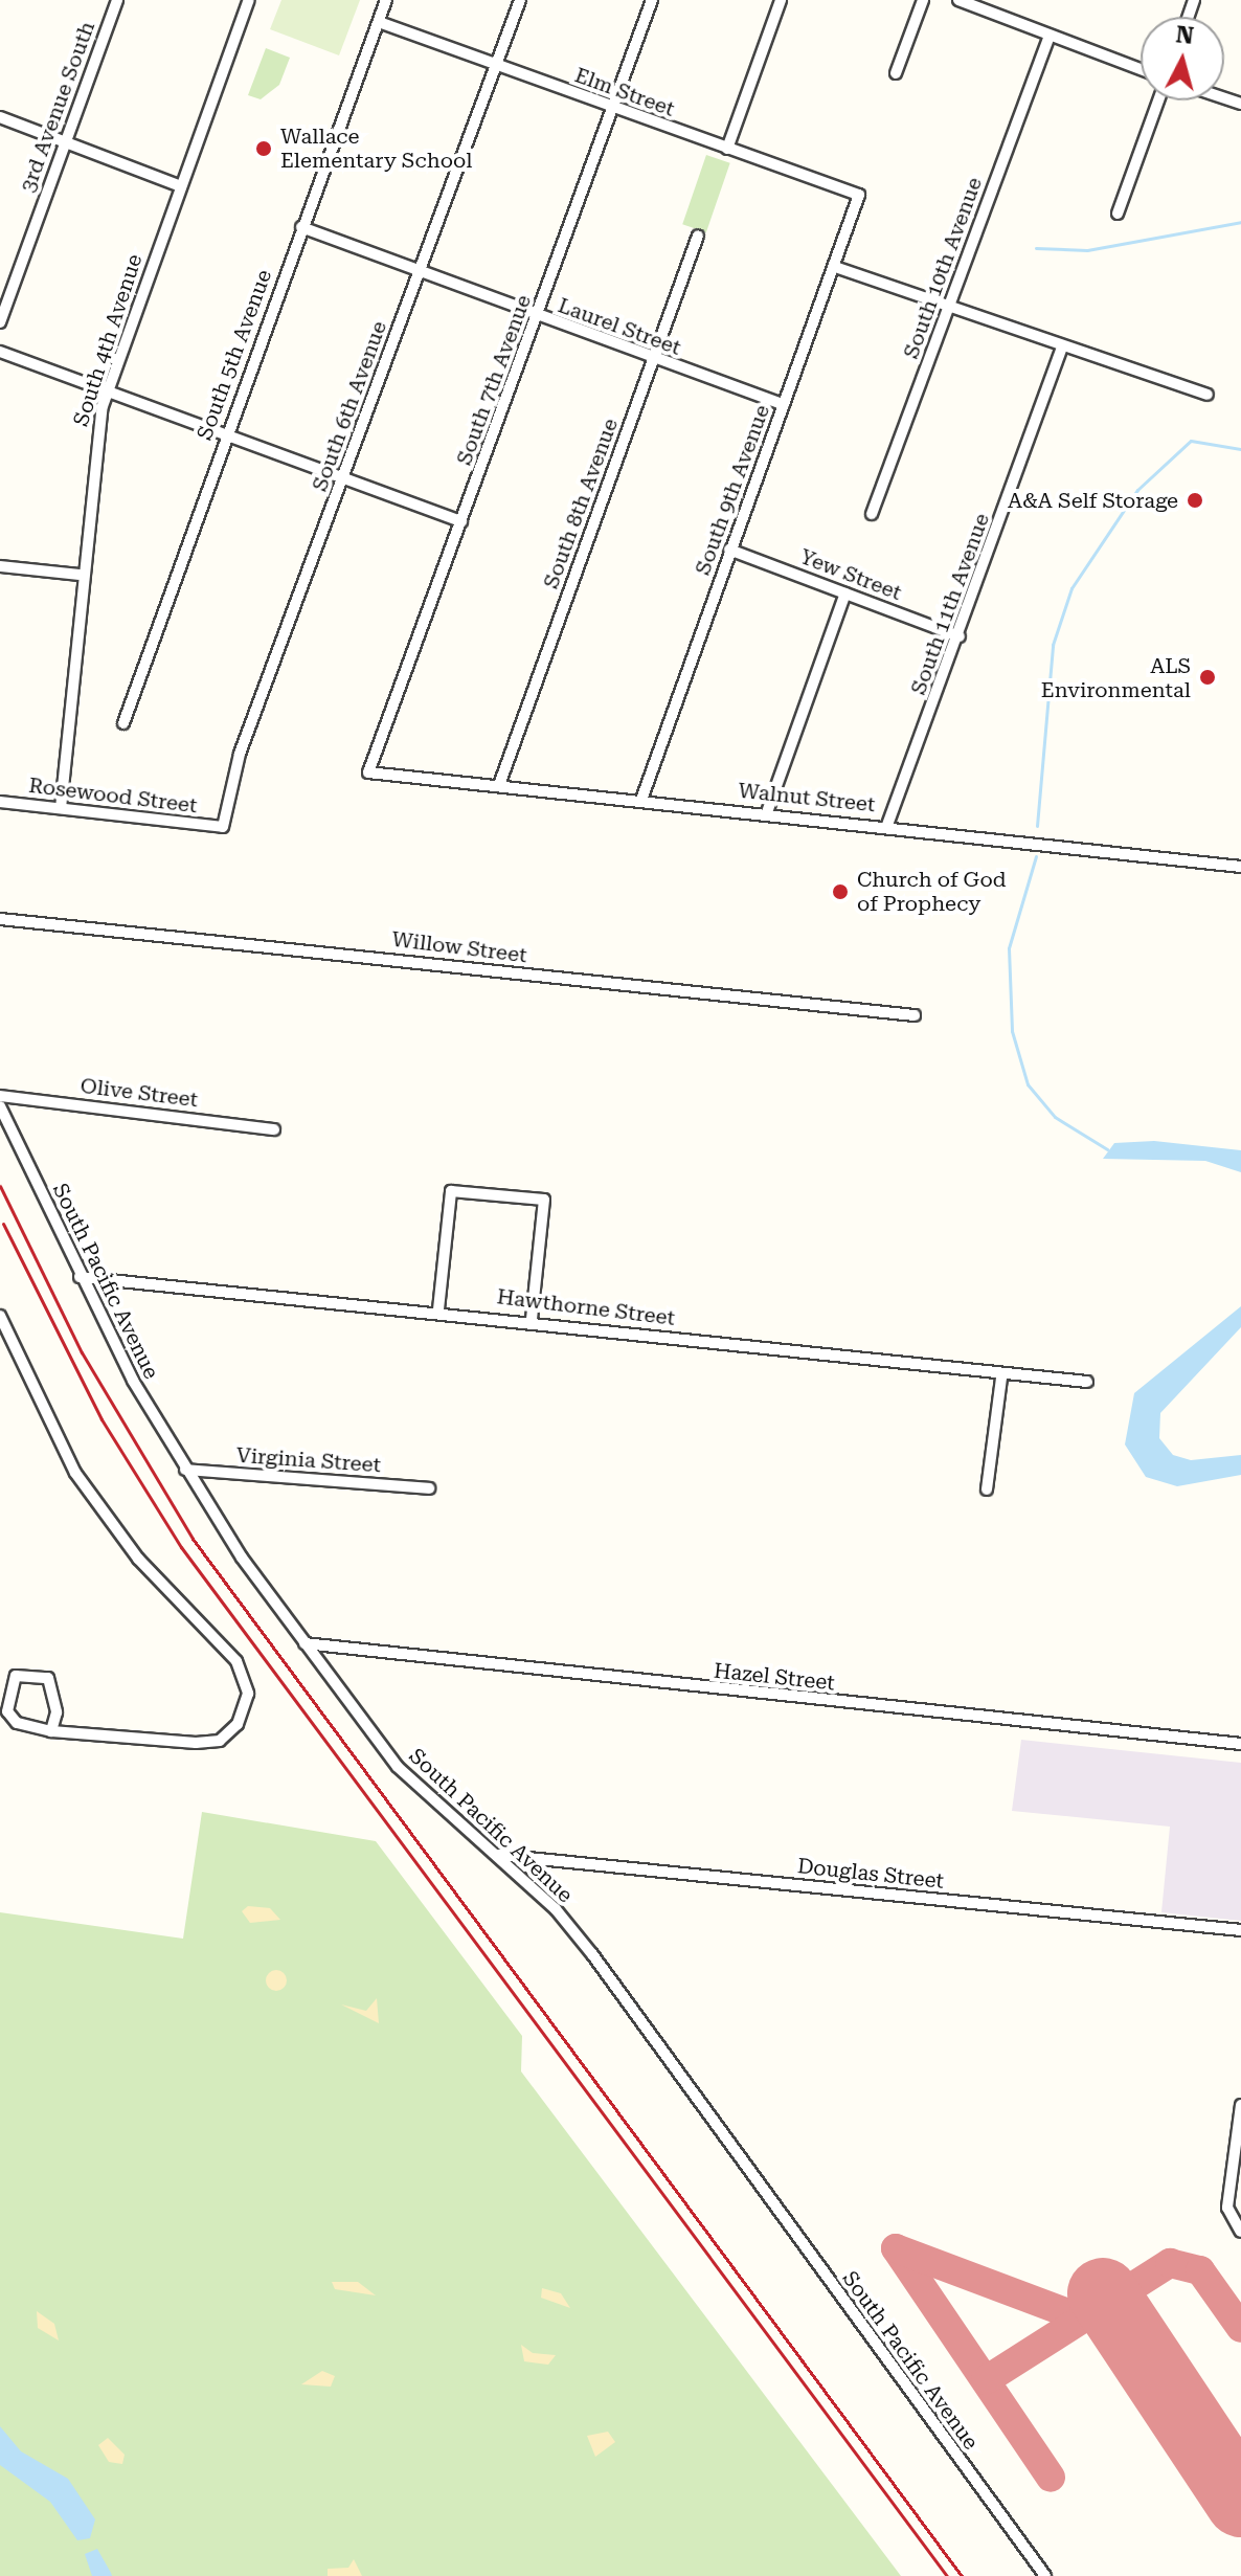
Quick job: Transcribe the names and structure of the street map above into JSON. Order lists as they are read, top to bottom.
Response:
{
  "streets": {
    "street": [
      "Elm Street",
      "3rd Avenue South",
      "South 10th Avenue",
      "Laurel Street",
      "South 4th Avenue",
      "South 5th Avenue",
      "South 7th Avenue",
      "South 6th Avenue",
      "South 9th Avenue",
      "South 8th Avenue",
      "Yew Street",
      "South 11th Avenue",
      "Rosewood Street",
      "Walnut Street",
      "Willow Street",
      "Olive Street",
      "South Pacific Avenue",
      "Hawthorne Street",
      "Virginia Street",
      "Hazel Street",
      "Douglas Street"
    ]
  },
  "crossings": [
    ["Elm Street", "South 5th Avenue"],
    ["Elm Street", "South 7th Avenue"],
    ["Elm Street", "South 6th Avenue"],
    ["Elm Street", "South 9th Avenue"],
    ["Laurel Street", "South 5th Avenue"],
    ["Laurel Street", "South 7th Avenue"],
    ["Laurel Street", "South 6th Avenue"],
    ["Laurel Street", "South 9th Avenue"],
    ["Laurel Street", "South 8th Avenue"],
    ["South 4th Avenue", "Rosewood Street"],
    ["South 7th Avenue", "Walnut Street"],
    ["South 6th Avenue", "Rosewood Street"],
    ["South 9th Avenue", "Yew Street"],
    ["South 9th Avenue", "Walnut Street"],
    ["South 8th Avenue", "Walnut Street"],
    ["Yew Street", "South 11th Avenue"],
    ["South 11th Avenue", "Walnut Street"],
    ["South Pacific Avenue", "Hawthorne Street"],
    ["South Pacific Avenue", "Virginia Street"],
    ["South Pacific Avenue", "Hazel Street"],
    ["South Pacific Avenue", "Douglas Street"]
  ],
  "places": [
    "Wallace Elementary School",
    "A&A Self Storage",
    "ALS Environmental",
    "Church of God of Prophecy"
  ],
  "north": "top"
}
